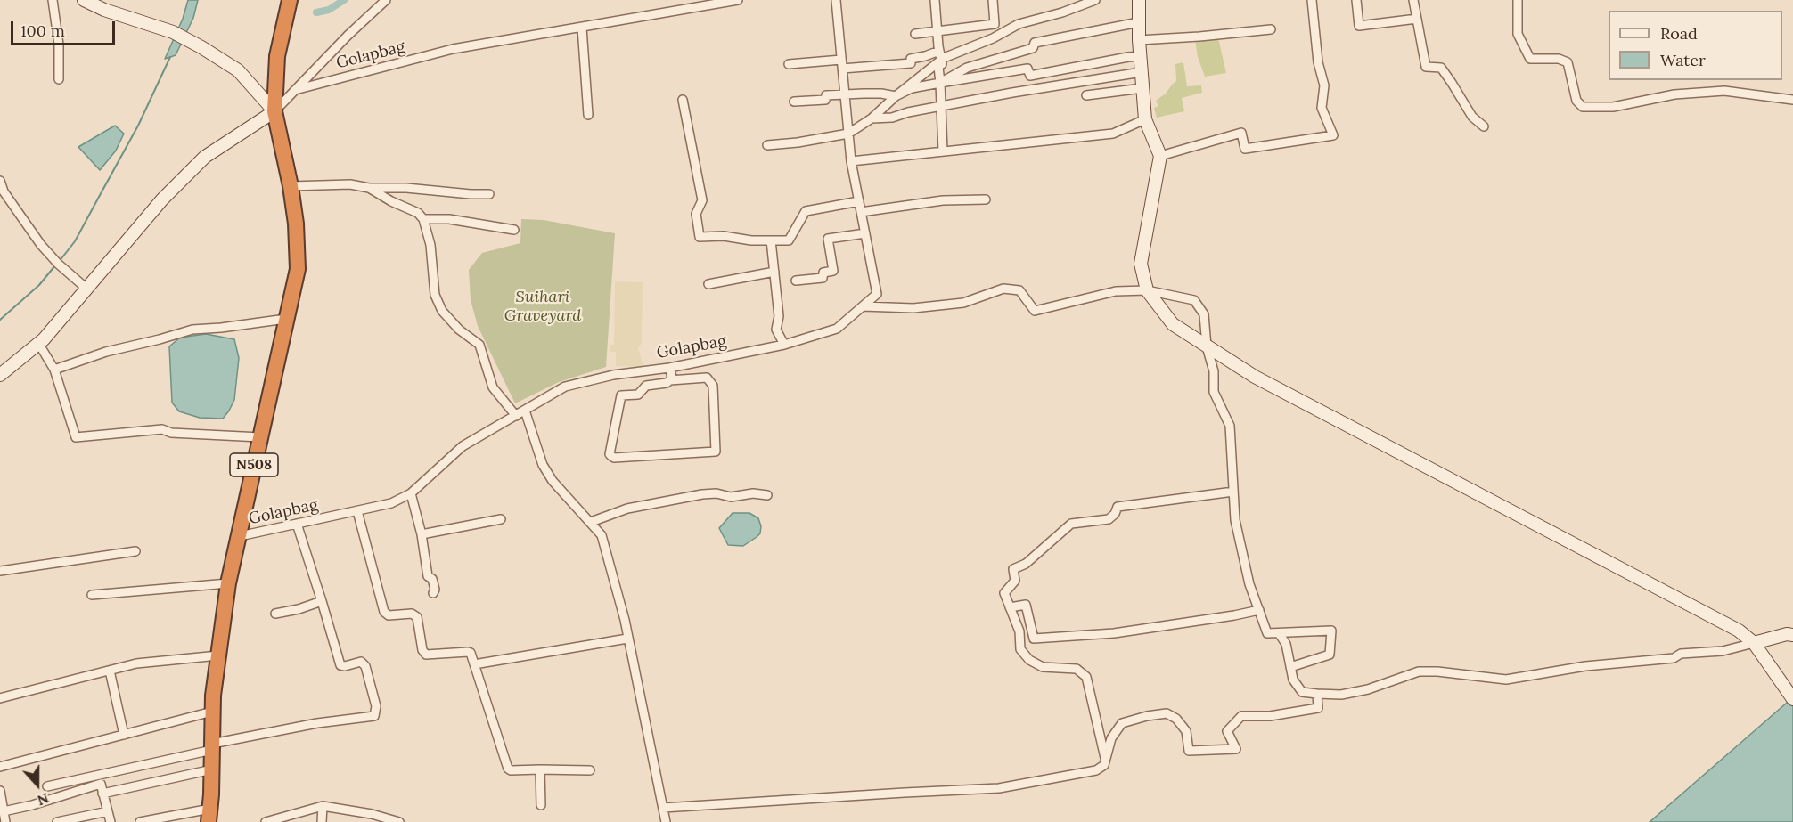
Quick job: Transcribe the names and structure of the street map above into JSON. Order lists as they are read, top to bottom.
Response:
{
  "streets": {
    "highway": ["N508"],
    "street": ["Golapbag"]
  },
  "crossings": [
    ["Golapbag", "N508"]
  ],
  "parks": ["Suihari Graveyard"],
  "legend": ["Road", "Water"],
  "scale_bar": "100 m",
  "north": "bottom"
}
